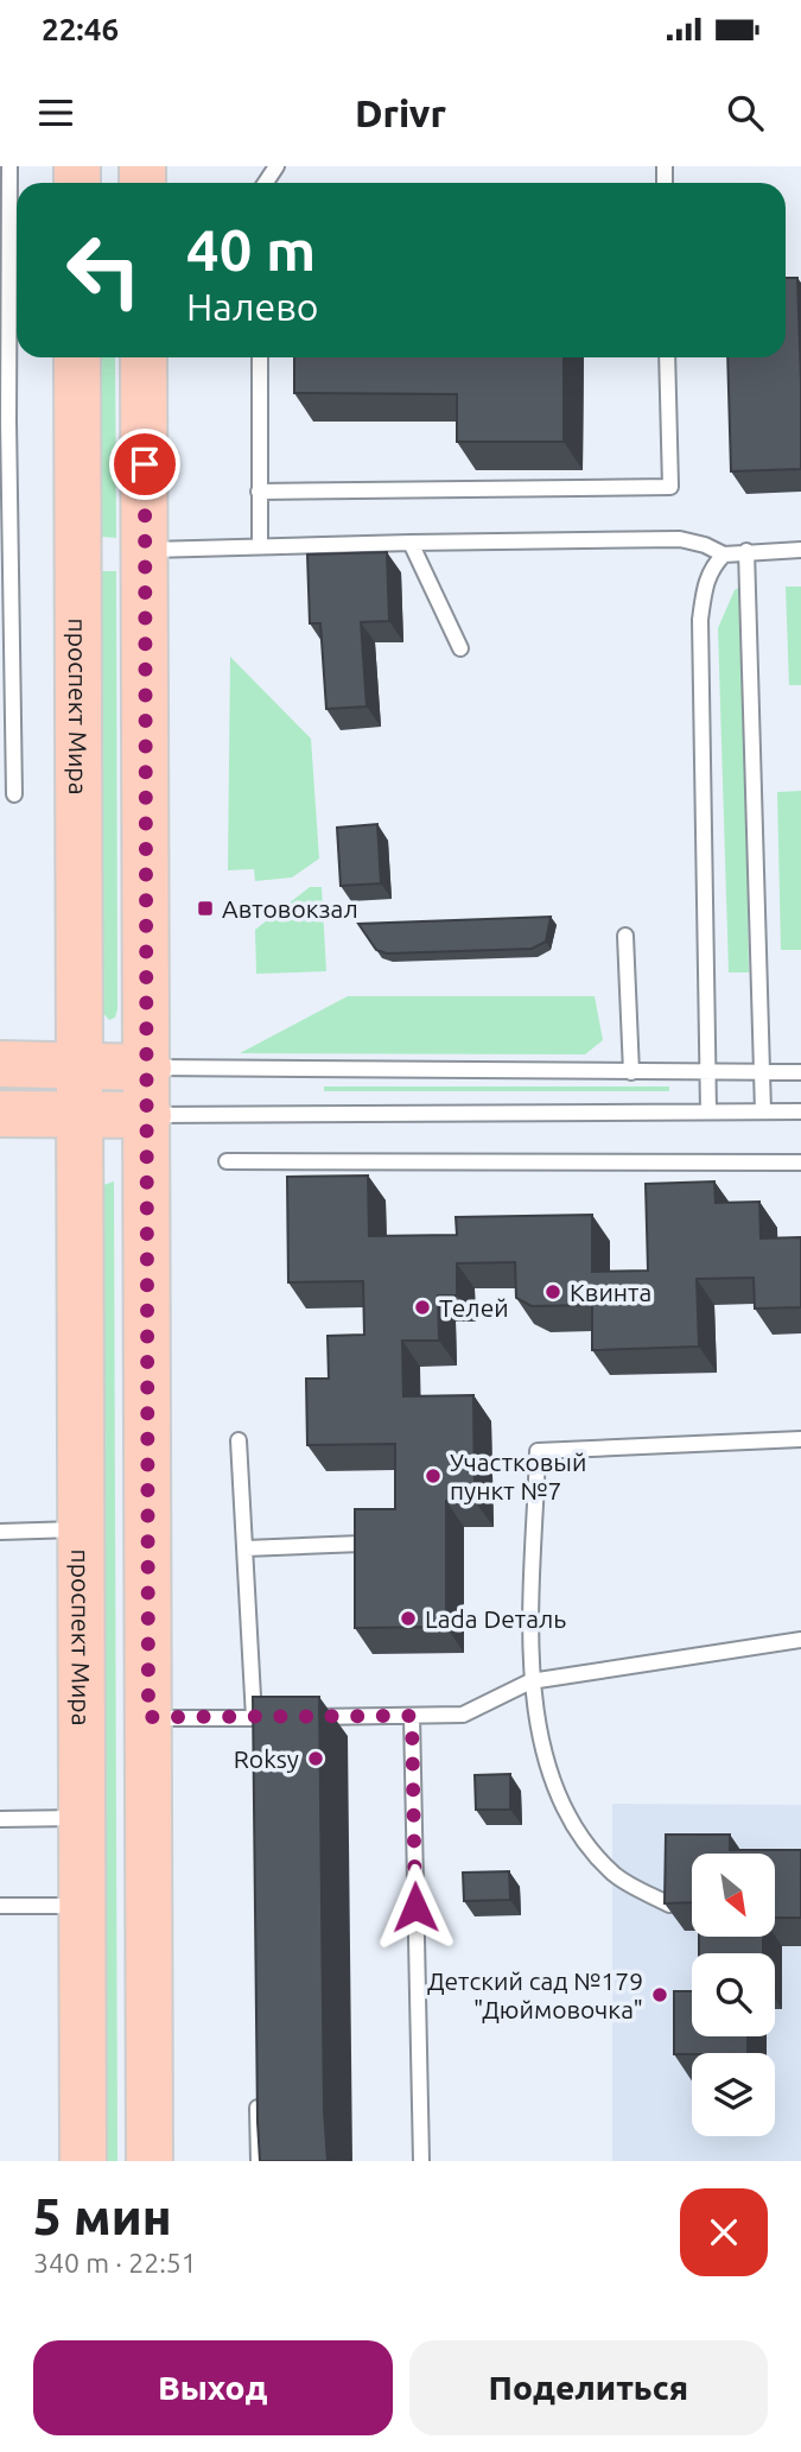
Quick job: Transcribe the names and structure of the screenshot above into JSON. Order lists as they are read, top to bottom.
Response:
{
  "streets": {
    "main road": ["проспект Мира"]
  },
  "places": {
    "transit": ["Автовокзал"],
    "other": [
      "Квинта",
      "Телей",
      "Участковый пункт №7",
      "Lada Dеталь",
      "Roksy",
      "Детский сад №179 \"Дюймовочка\""
    ]
  },
  "north": "bottom right",
  "page": {
    "status": "22:46",
    "header": "Drivr",
    "turn": ["40 m", "Налево"],
    "heading": ["5 мин", "340 m · 22:51"],
    "buttons": ["Выход", "Поделиться"]
  }
}
